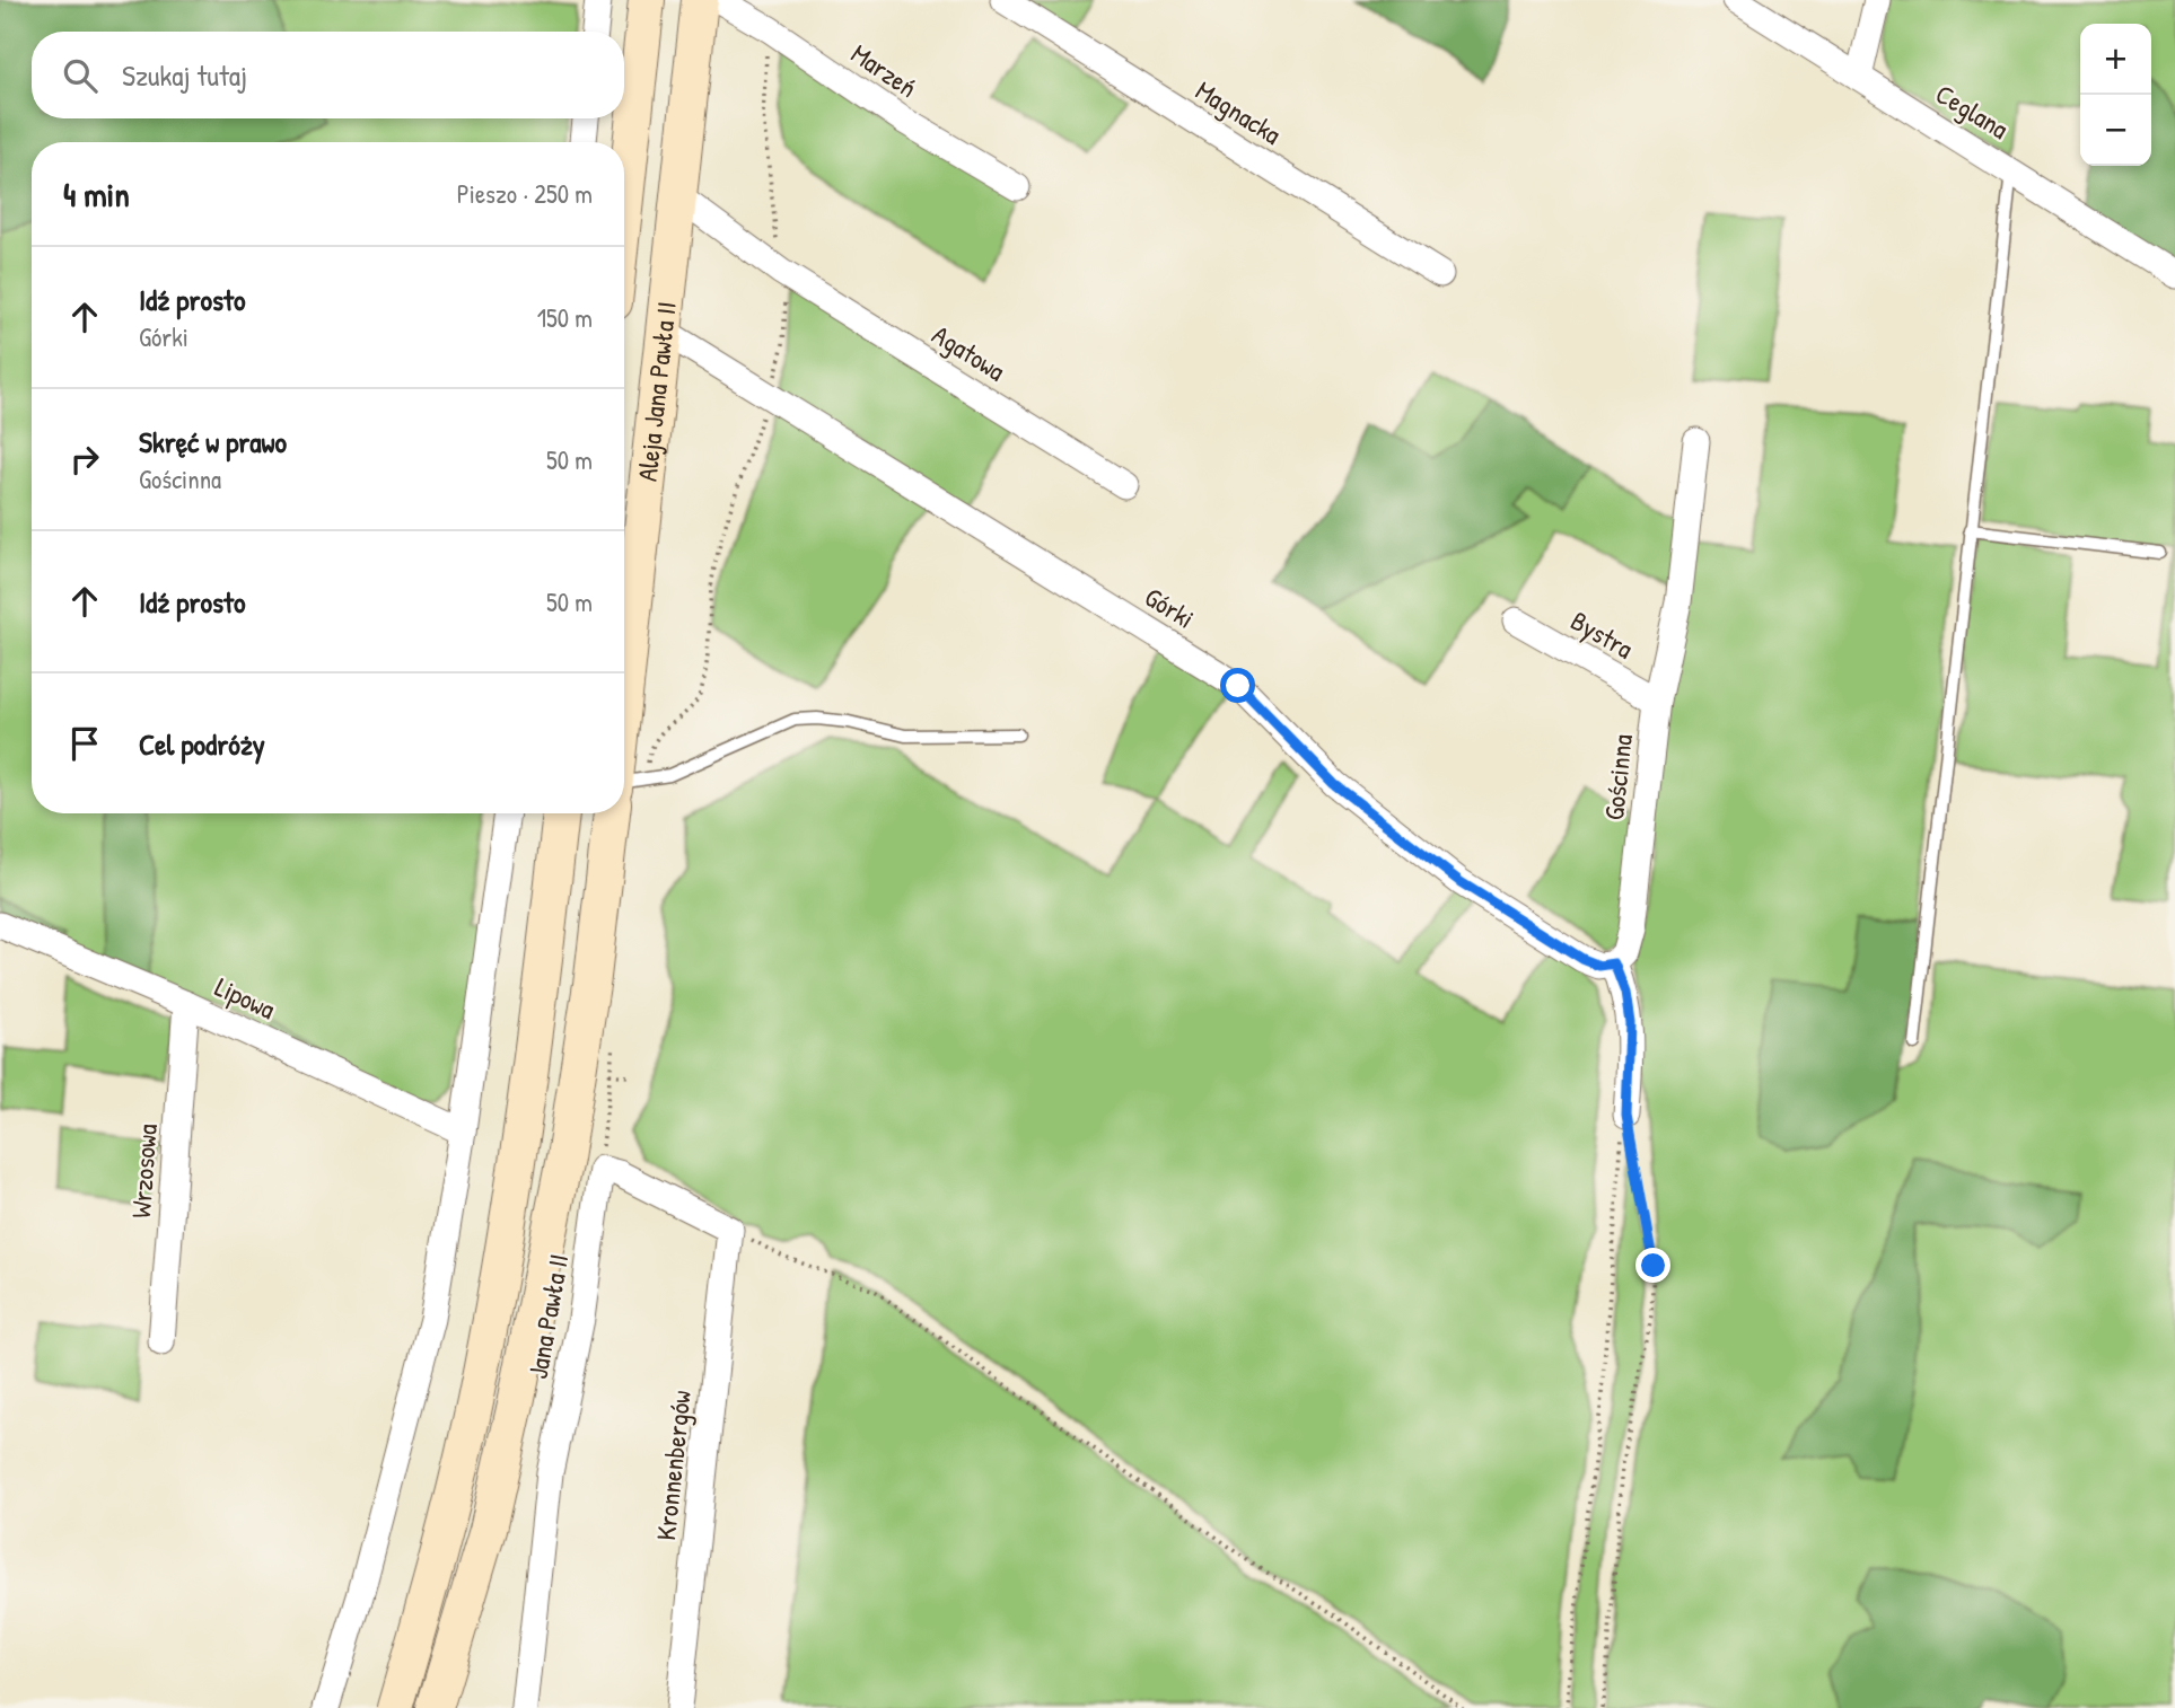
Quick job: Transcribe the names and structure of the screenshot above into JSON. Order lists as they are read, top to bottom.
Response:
{
  "streets": {
    "main road": ["Aleja Jana Pawła II"],
    "street": [
      "Marzeń",
      "Ceglana",
      "Magnacka",
      "Agatowa",
      "Górki",
      "Bystra",
      "Gościnna",
      "Lipowa",
      "Wrzosowa",
      "Jana Pawła II",
      "Kronnenbergów"
    ]
  },
  "crossings": [
    ["Agatowa", "Aleja Jana Pawła II"],
    ["Aleja Jana Pawła II", "Górki"],
    ["Górki", "Gościnna"],
    ["Bystra", "Gościnna"],
    ["Lipowa", "Wrzosowa"]
  ],
  "page": {
    "map_buttons": ["+", "−"],
    "search": "Szukaj tutaj",
    "heading": ["4 min", "Pieszo · 250 m"],
    "list": [
      ["Idź prosto", "Górki", "150 m"],
      ["Skręć w prawo", "Gościnna", "50 m"],
      ["Idź prosto", "50 m"],
      "Cel podróży"
    ]
  }
}
